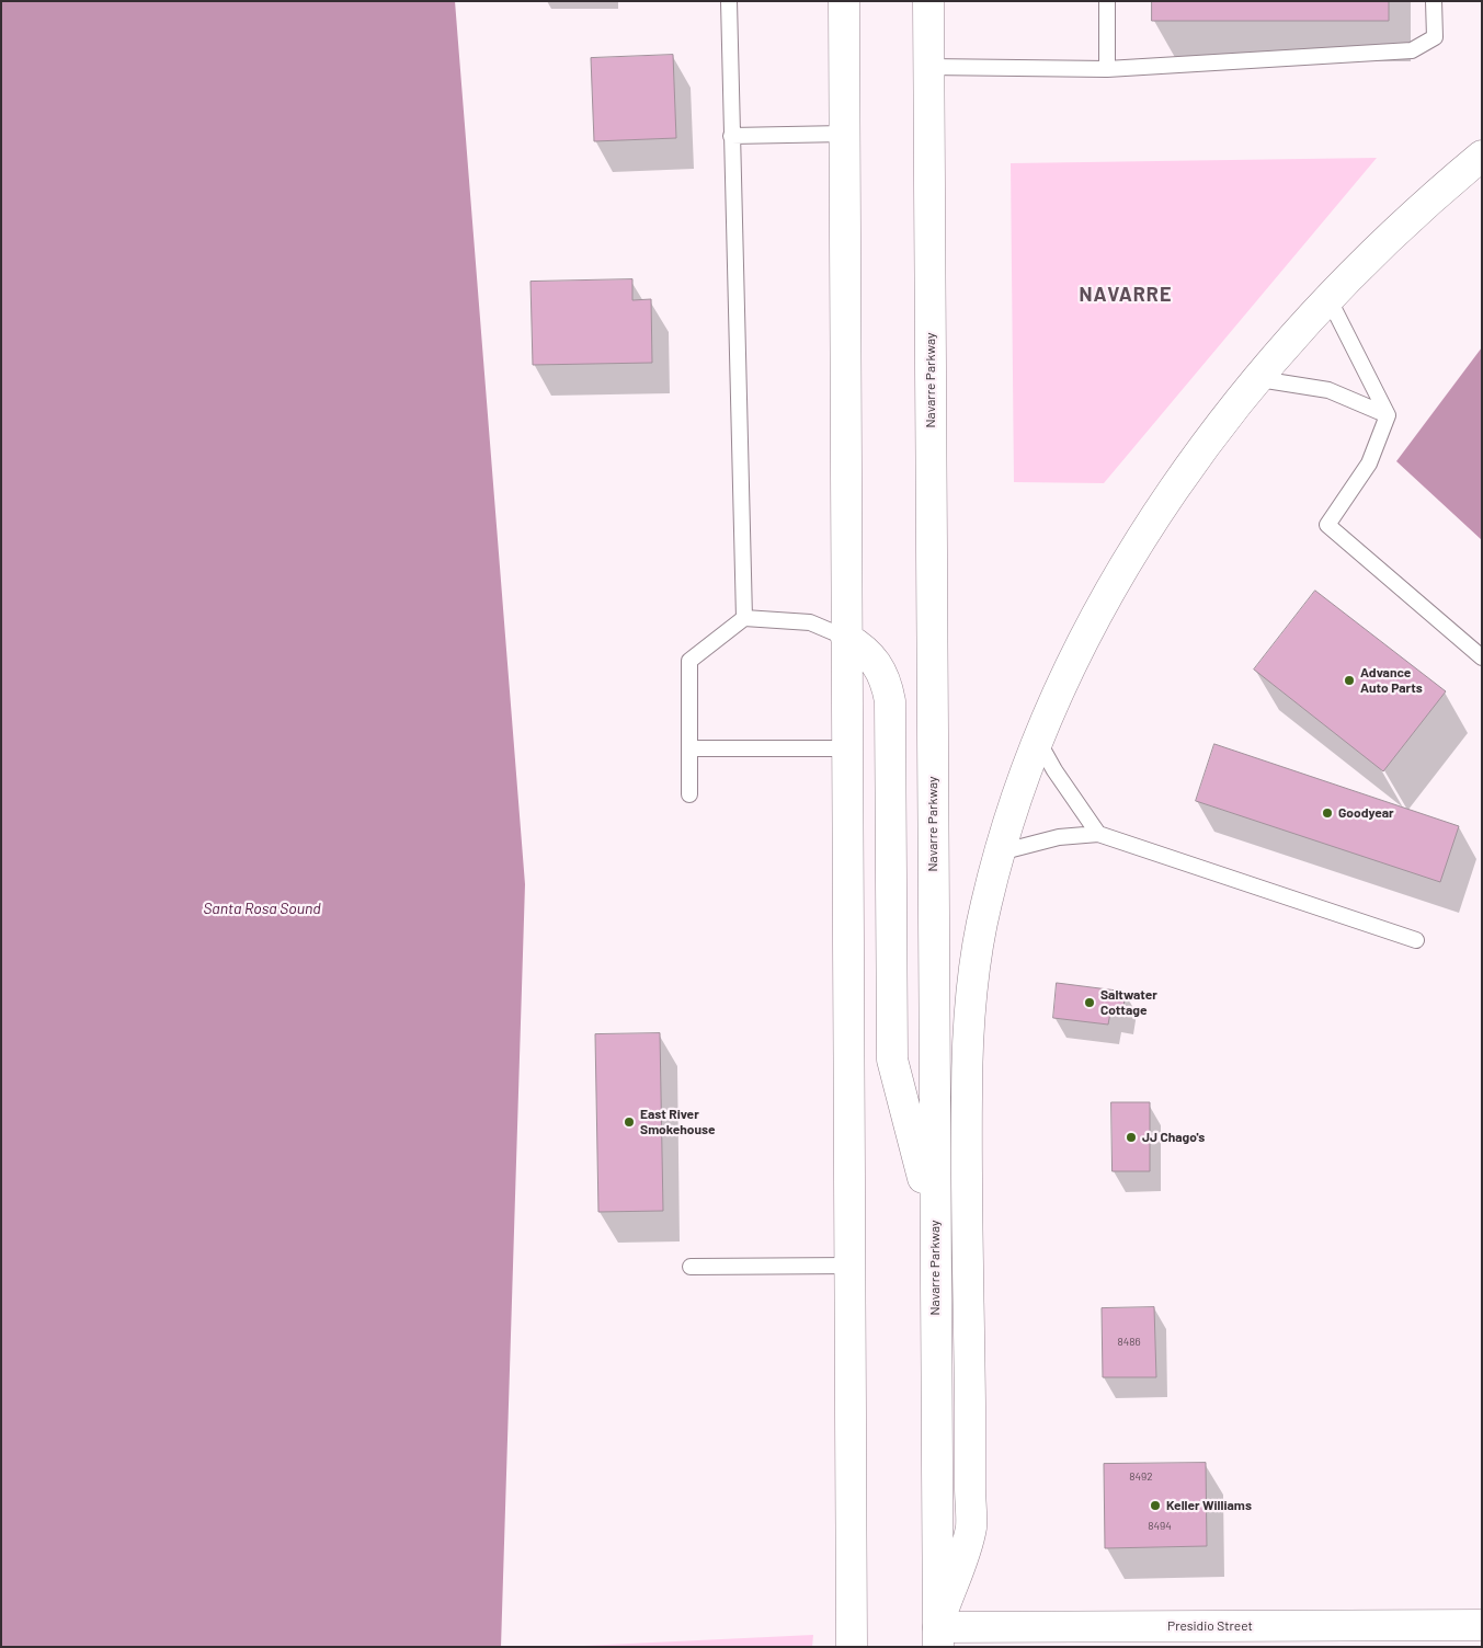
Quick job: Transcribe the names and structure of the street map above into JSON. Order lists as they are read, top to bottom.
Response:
{
  "streets": {
    "main road": ["Navarre Parkway", "Presidio Street"]
  },
  "crossings": [
    ["Navarre Parkway", "Presidio Street"]
  ],
  "districts": ["NAVARRE"],
  "water": ["Santa Rosa Sound"],
  "places": [
    "Advance Auto Parts",
    "Goodyear",
    "Saltwater Cottage",
    "East River Smokehouse",
    "JJ Chago's",
    "Keller Williams"
  ],
  "house_numbers": ["8486", "8492", "8494"]
}
